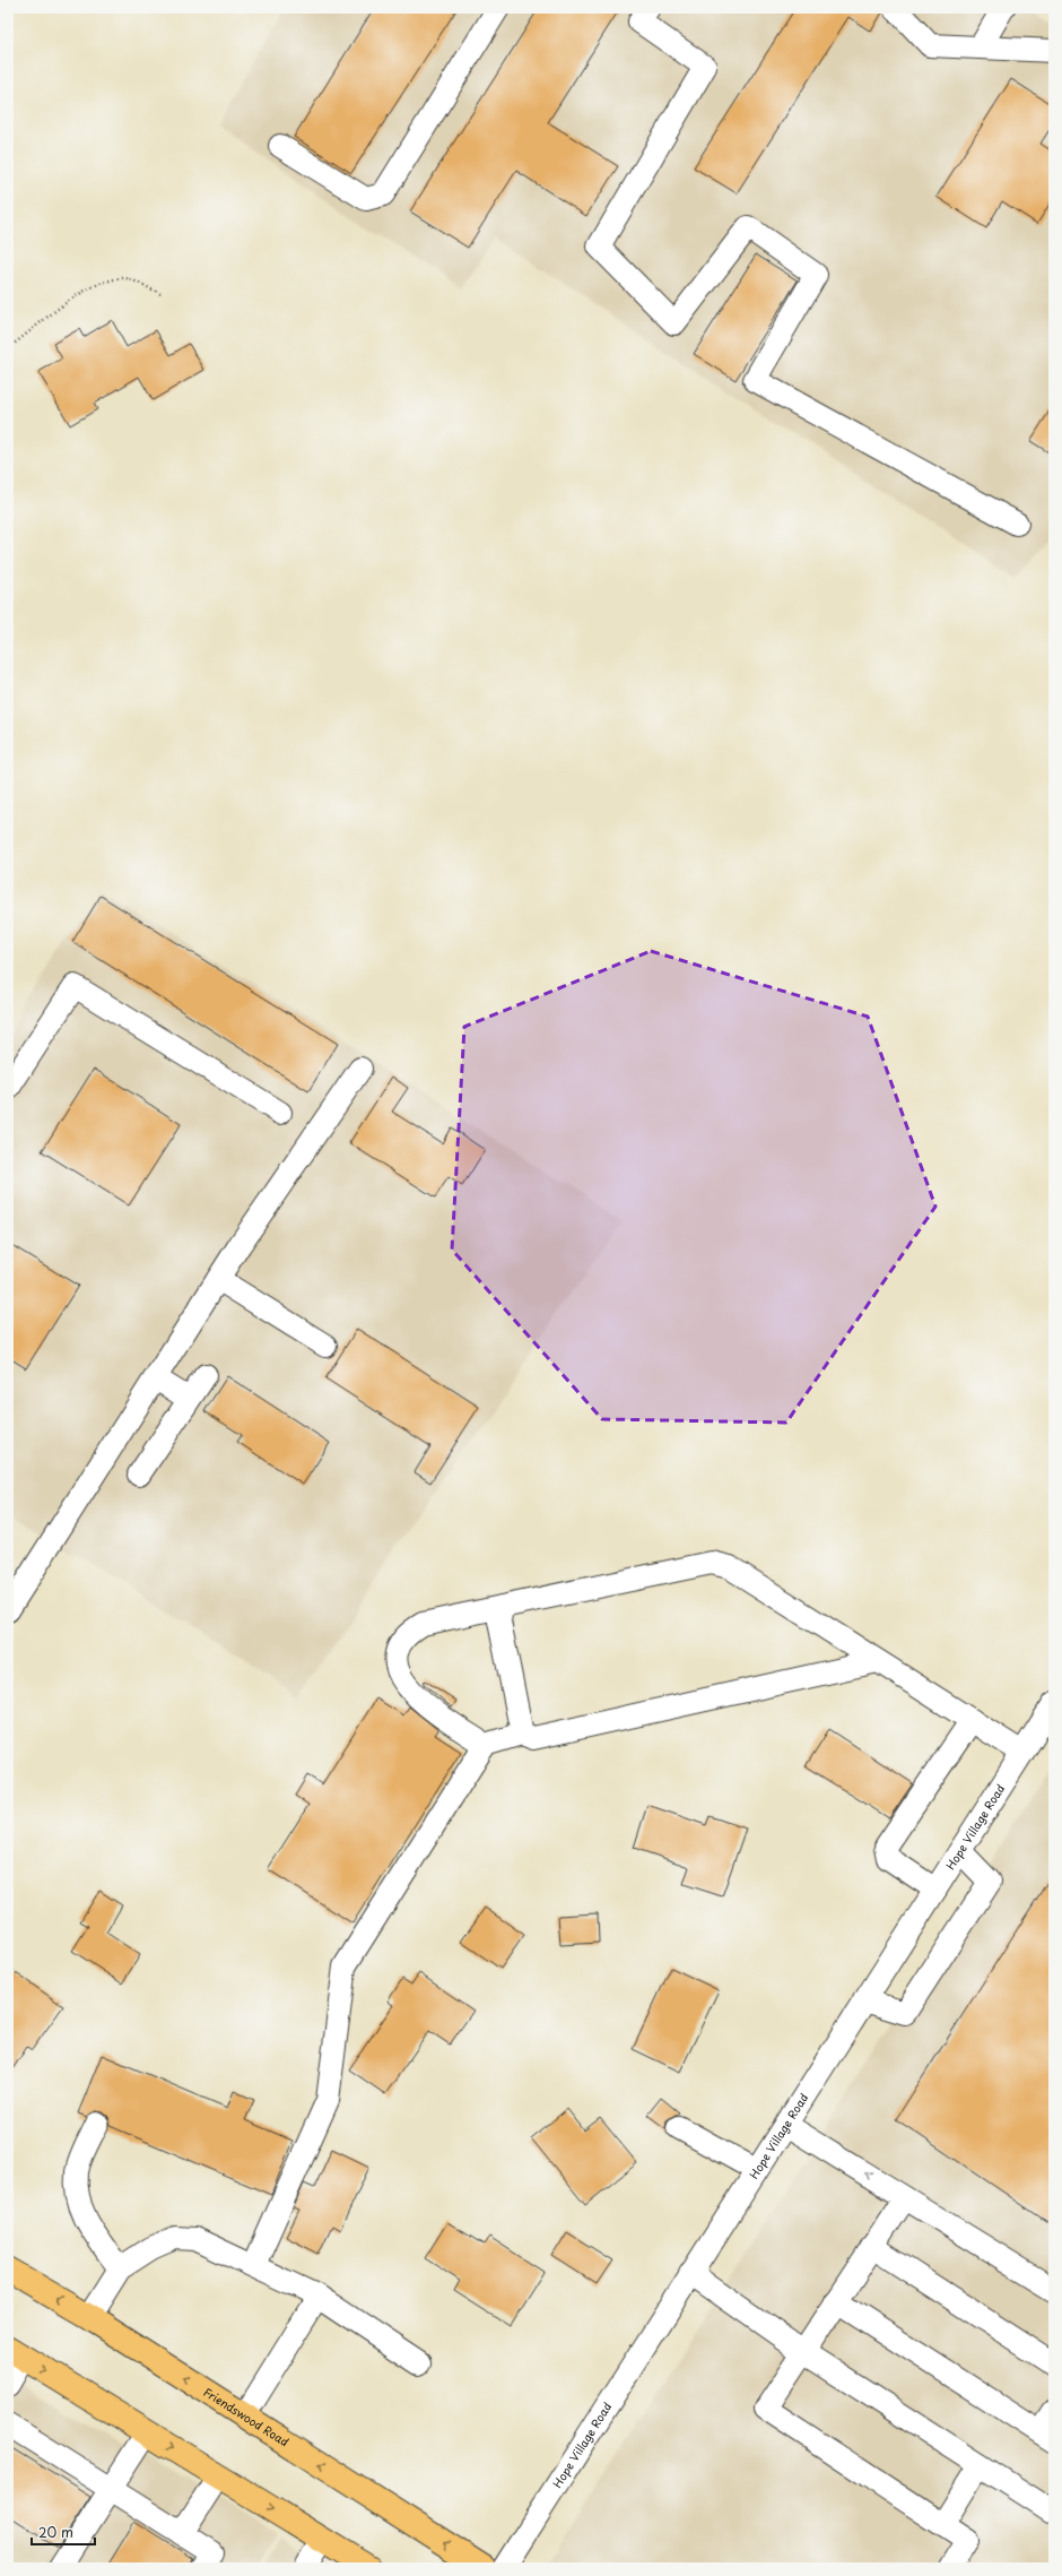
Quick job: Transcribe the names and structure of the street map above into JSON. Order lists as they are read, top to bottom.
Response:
{
  "streets": {
    "main road": ["Friendswood Road"],
    "street": ["Hope Village Road"]
  },
  "scale_bar": "20 m"
}
